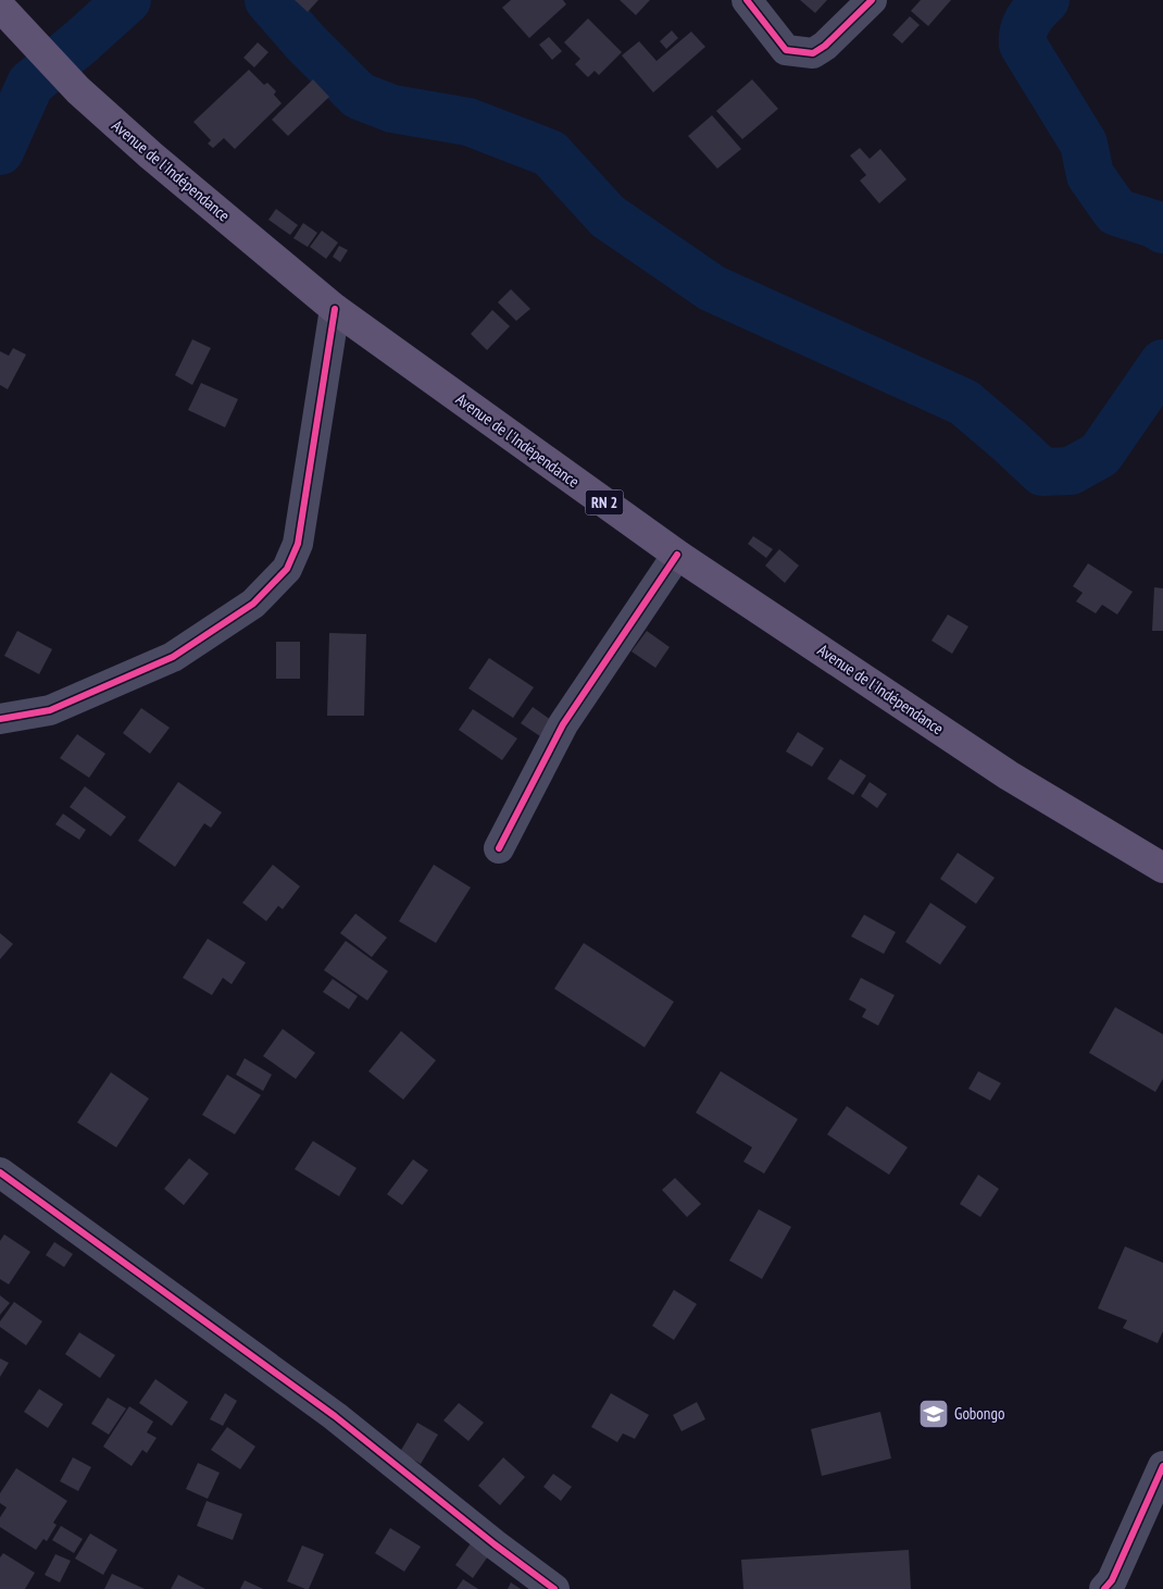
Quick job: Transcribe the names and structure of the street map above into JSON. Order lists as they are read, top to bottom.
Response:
{
  "streets": {
    "main road": ["Avenue de l'Indépendance", "RN 2"]
  },
  "places": {
    "school or university": ["Gobongo"]
  }
}
